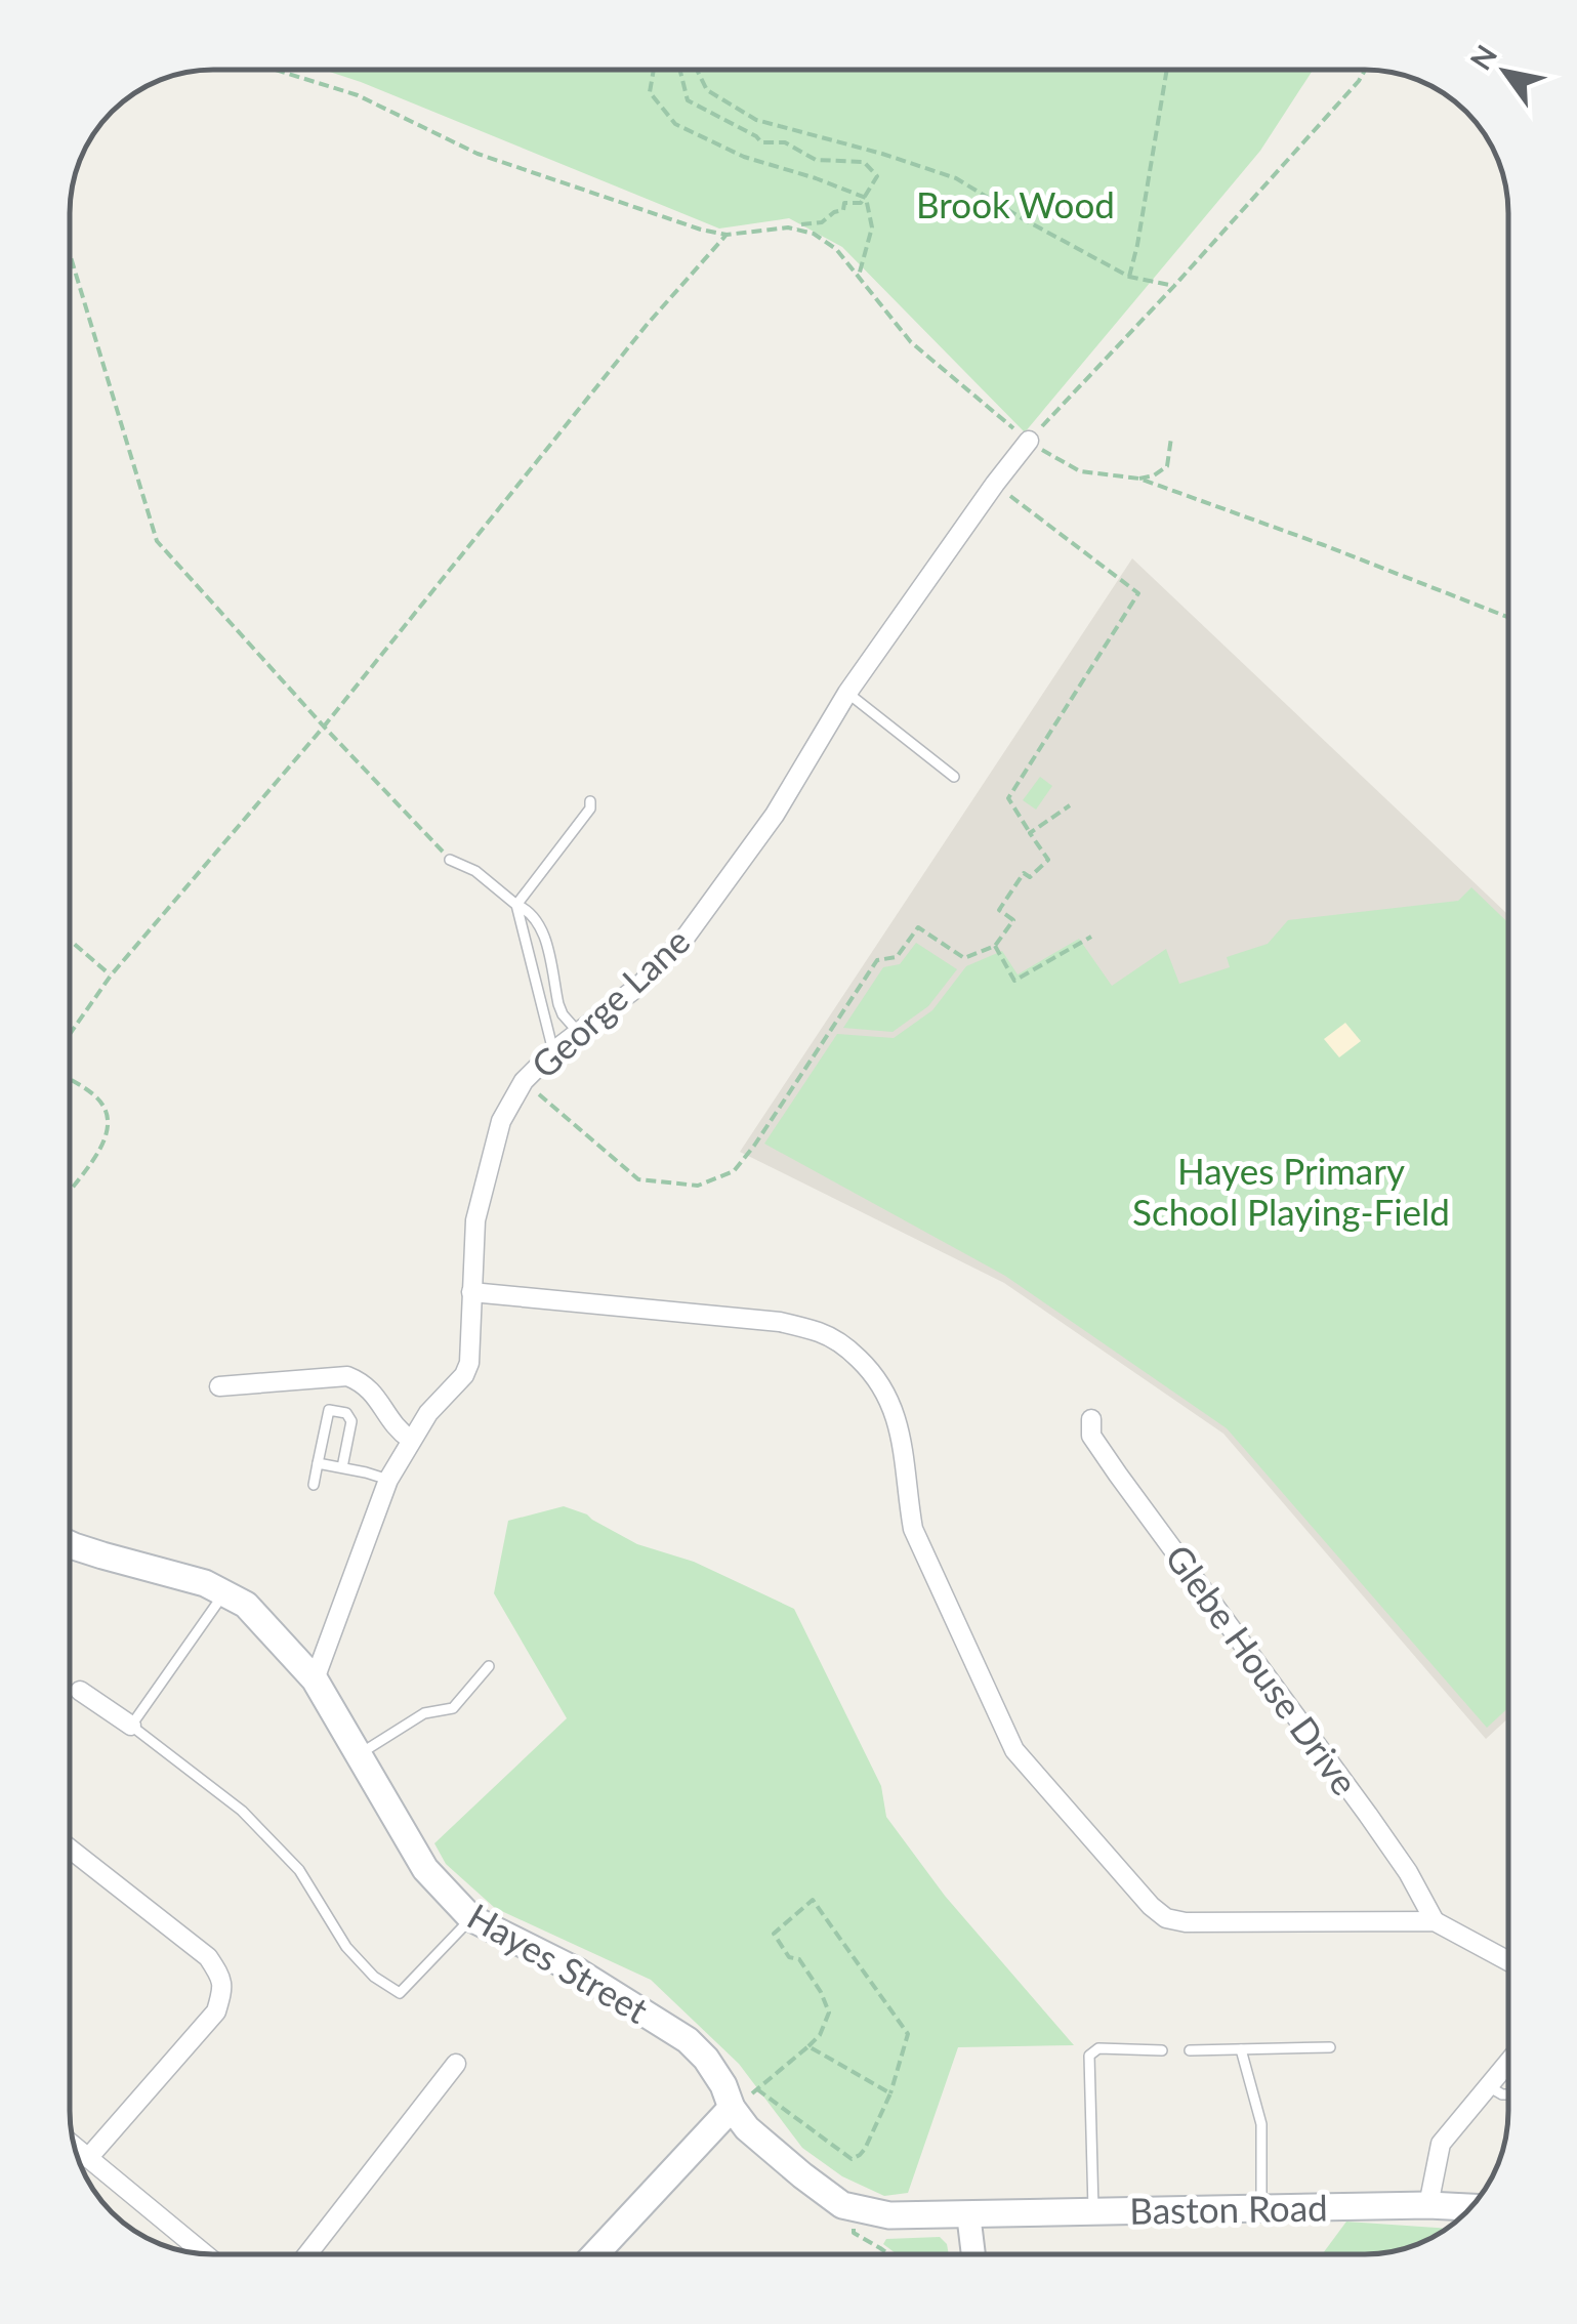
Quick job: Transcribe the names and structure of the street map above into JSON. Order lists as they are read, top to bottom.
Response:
{
  "streets": {
    "main road": ["Hayes Street", "Baston Road"],
    "street": ["George Lane", "Glebe House Drive"]
  },
  "crossings": [
    ["George Lane", "Hayes Street"],
    ["Hayes Street", "Baston Road"]
  ],
  "parks": ["Brook Wood", "Hayes Primary School Playing-Field"],
  "north": "top left"
}
